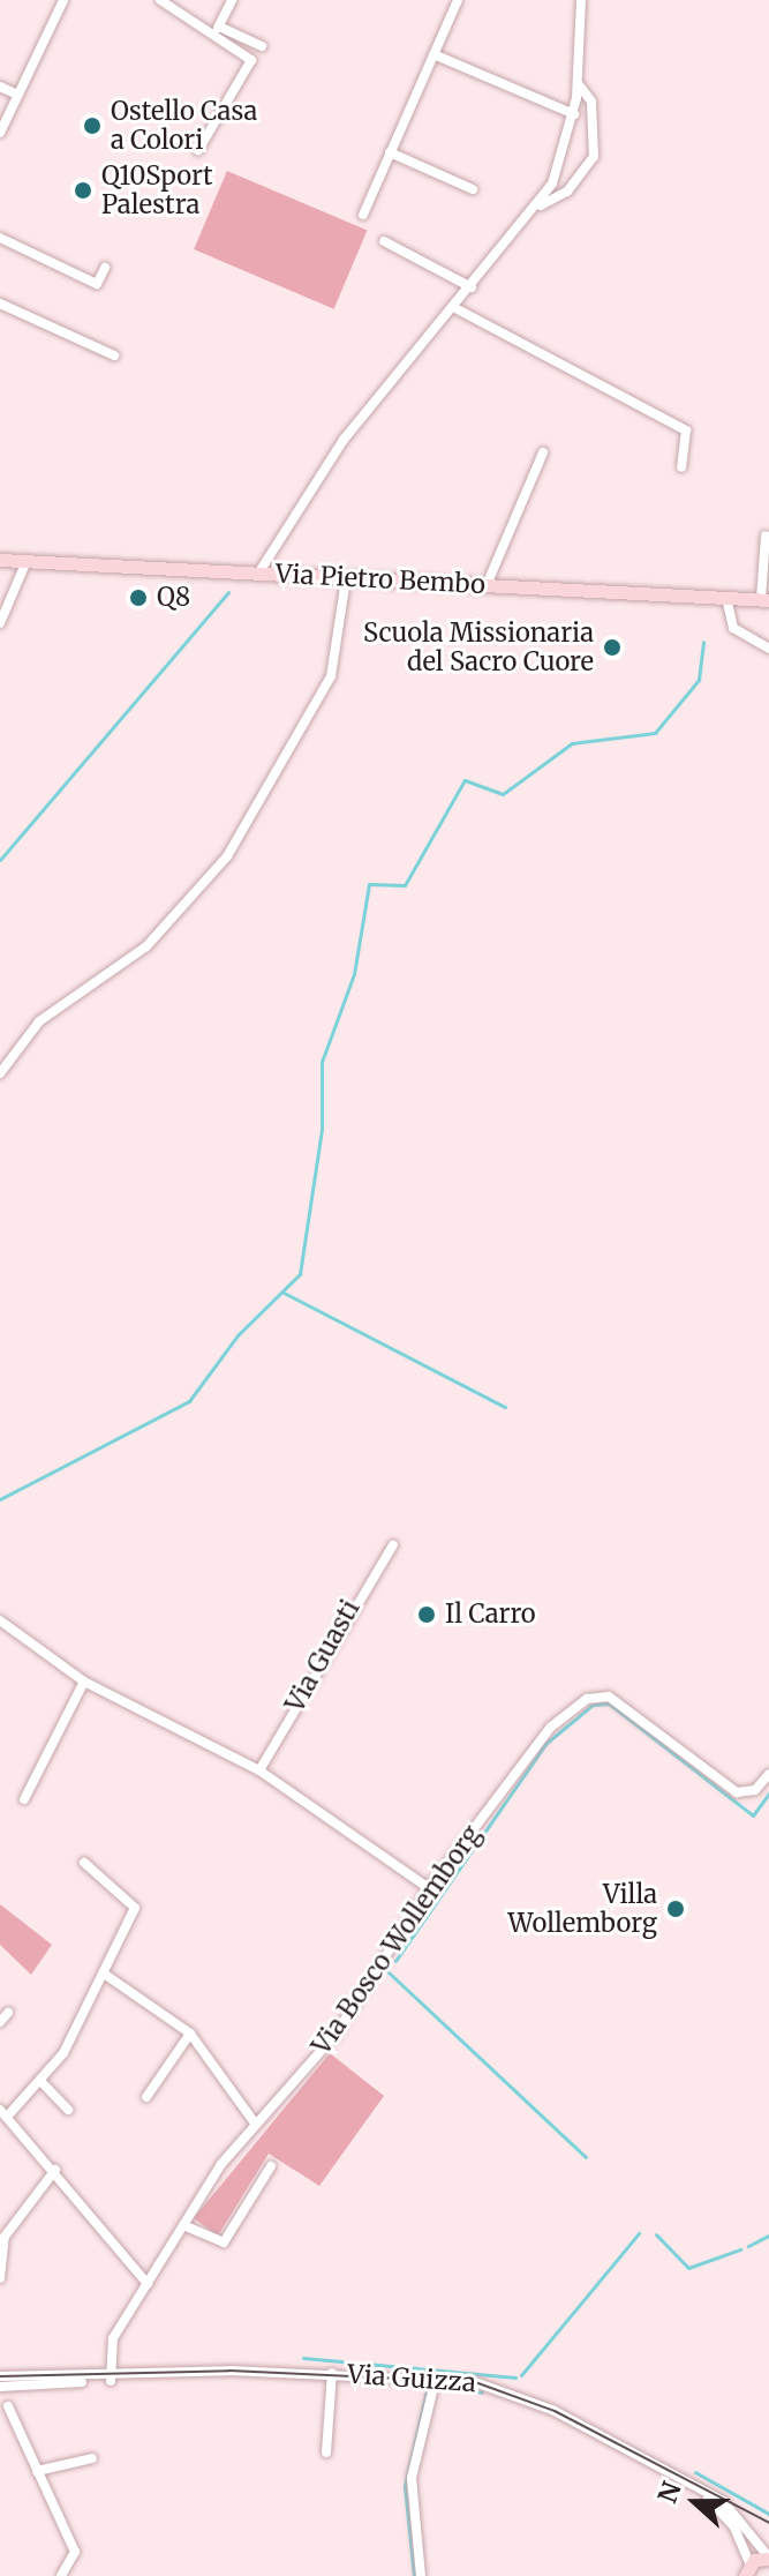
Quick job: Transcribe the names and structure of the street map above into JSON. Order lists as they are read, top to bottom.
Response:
{
  "streets": {
    "main road": ["Via Pietro Bembo", "Via Guizza"],
    "street": ["Via Guasti", "Via Bosco Wollemborg"]
  },
  "crossings": [
    ["Via Bosco Wollemborg", "Via Guizza"]
  ],
  "places": [
    "Ostello Casa a Colori",
    "Q10Sport Palestra",
    "Q8",
    "Scuola Missionaria del Sacro Cuore",
    "Il Carro",
    "Villa Wollemborg"
  ],
  "north": "left"
}
